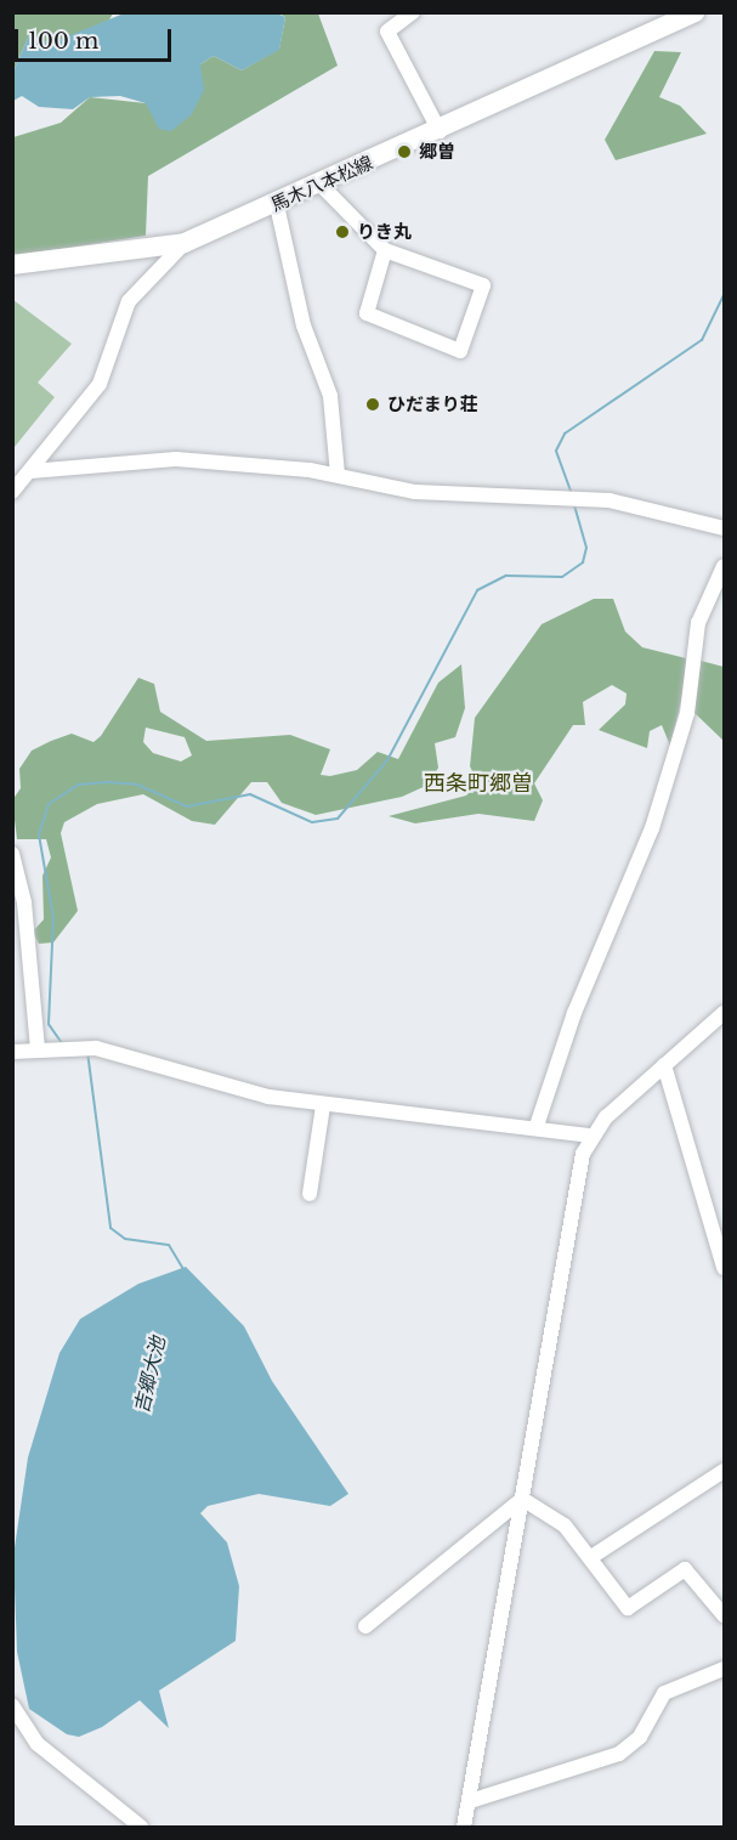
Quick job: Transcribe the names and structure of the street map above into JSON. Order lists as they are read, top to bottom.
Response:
{
  "streets": {
    "main road": ["馬木八本松線"]
  },
  "districts": ["西条町郷曽"],
  "water": ["吉郷大池"],
  "places": ["郷曽", "りき丸", "ひだまり荘"],
  "scale_bar": "100 m"
}
